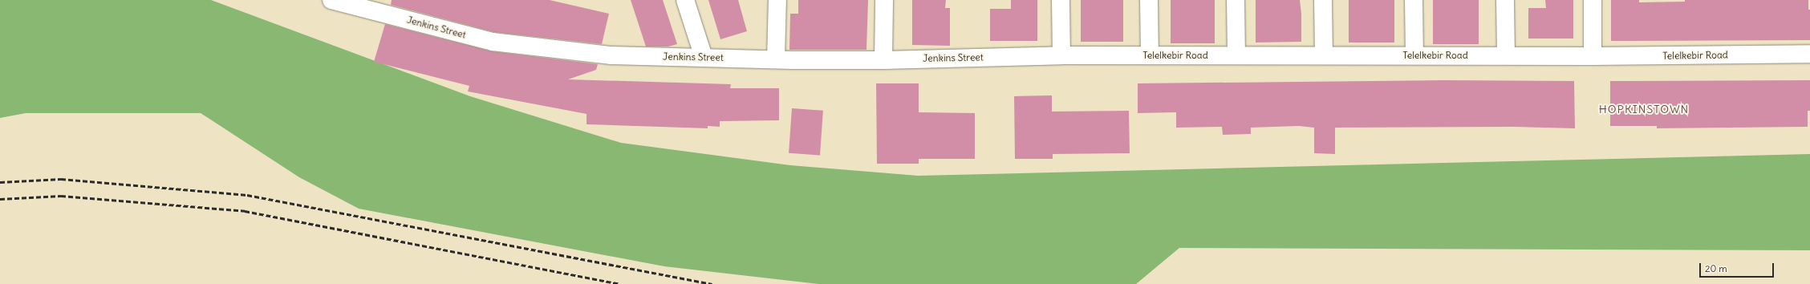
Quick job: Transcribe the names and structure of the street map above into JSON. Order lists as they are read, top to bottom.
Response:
{
  "streets": {
    "street": ["Jenkins Street", "Telelkebir Road"]
  },
  "crossings": [
    ["Jenkins Street", "Telelkebir Road"]
  ],
  "districts": ["HOPKINSTOWN"],
  "scale_bar": "20 m"
}
